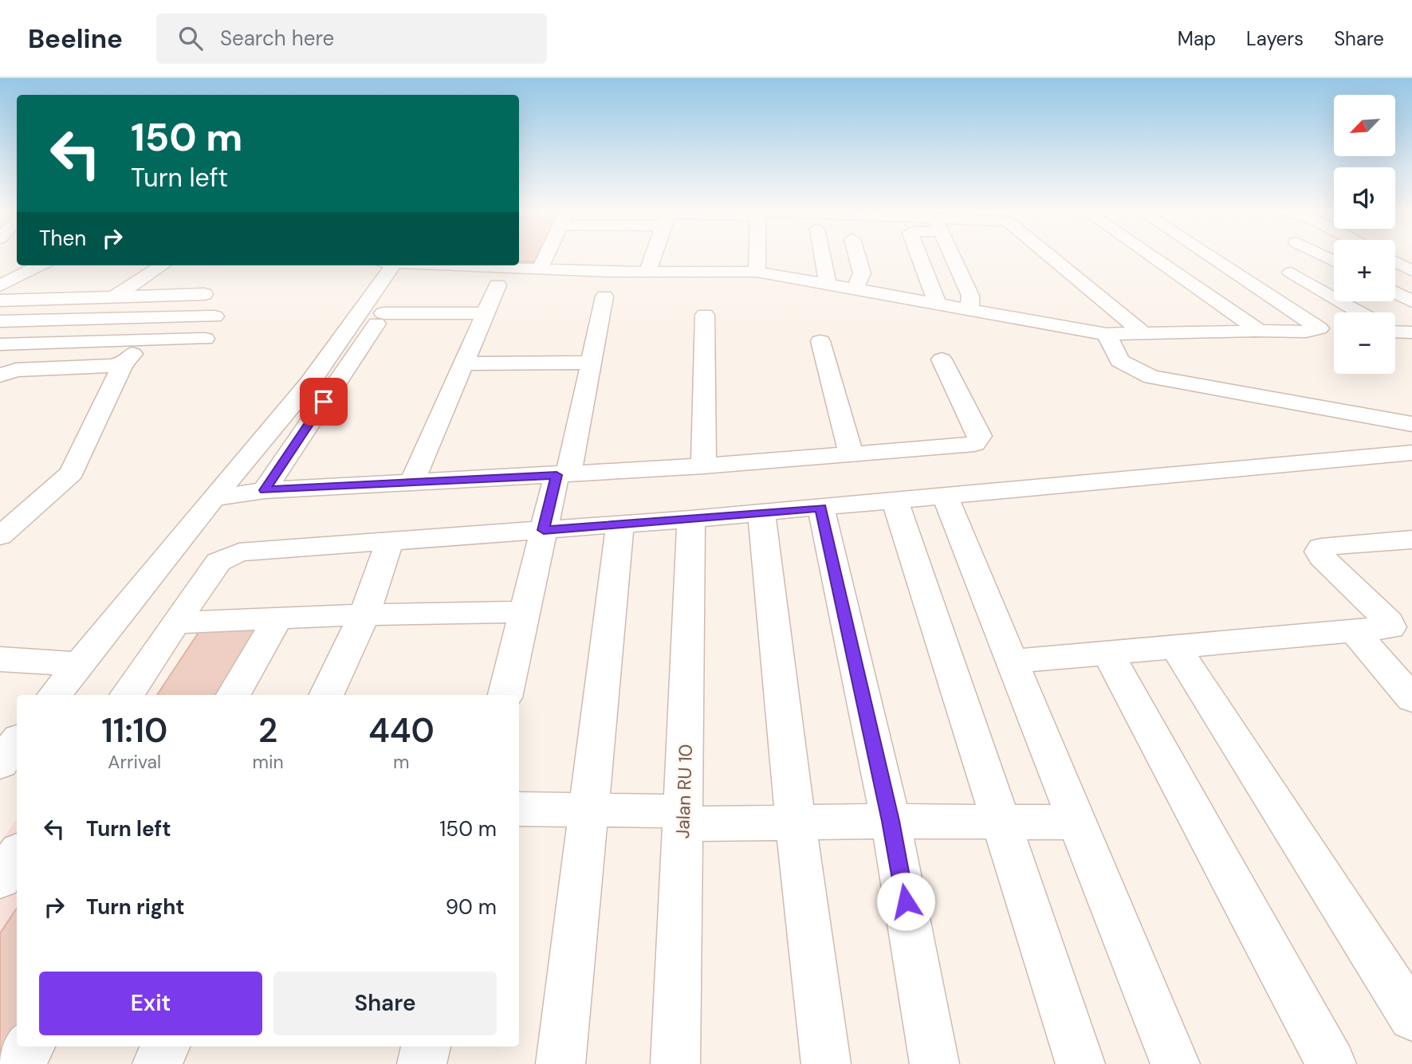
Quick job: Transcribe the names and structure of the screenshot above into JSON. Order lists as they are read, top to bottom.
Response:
{
  "streets": {
    "street": ["Jalan RU 10"]
  },
  "north": "bottom left",
  "page": {
    "header": "Beeline",
    "search": "Search here",
    "nav": ["Map", "Layers", "Share"],
    "map_buttons": ["+", "−"],
    "turn": ["150 m", "Turn left"],
    "then": "Then",
    "eta": [
      "11:10",
      "Arrival",
      "2",
      "min",
      "440",
      "m"
    ],
    "list": [
      {
        "name": "Turn left",
        "value": "150 m"
      },
      {
        "name": "Turn right",
        "value": "90 m"
      }
    ],
    "buttons": ["Exit", "Share"]
  }
}
